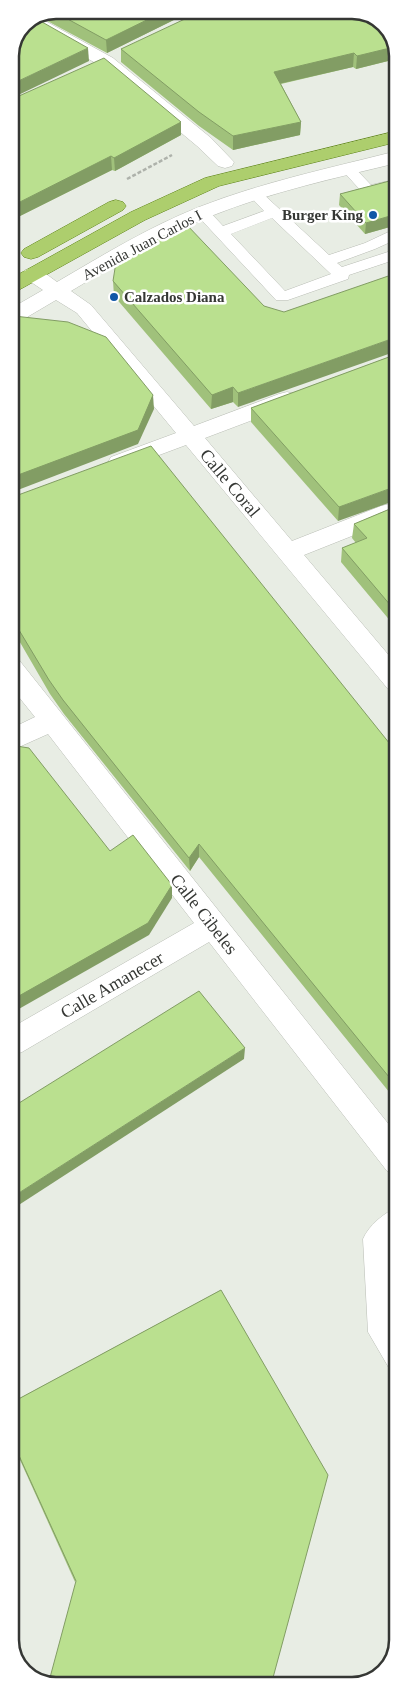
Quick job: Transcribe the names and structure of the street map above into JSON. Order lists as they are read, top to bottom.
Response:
{
  "streets": {
    "main road": ["Avenida Juan Carlos I"],
    "street": ["Calle Coral", "Calle Cibeles", "Calle Amanecer"]
  },
  "crossings": [
    ["Avenida Juan Carlos I", "Calle Coral"],
    ["Calle Cibeles", "Calle Amanecer"]
  ],
  "places": ["Burger King", "Calzados Diana"]
}
